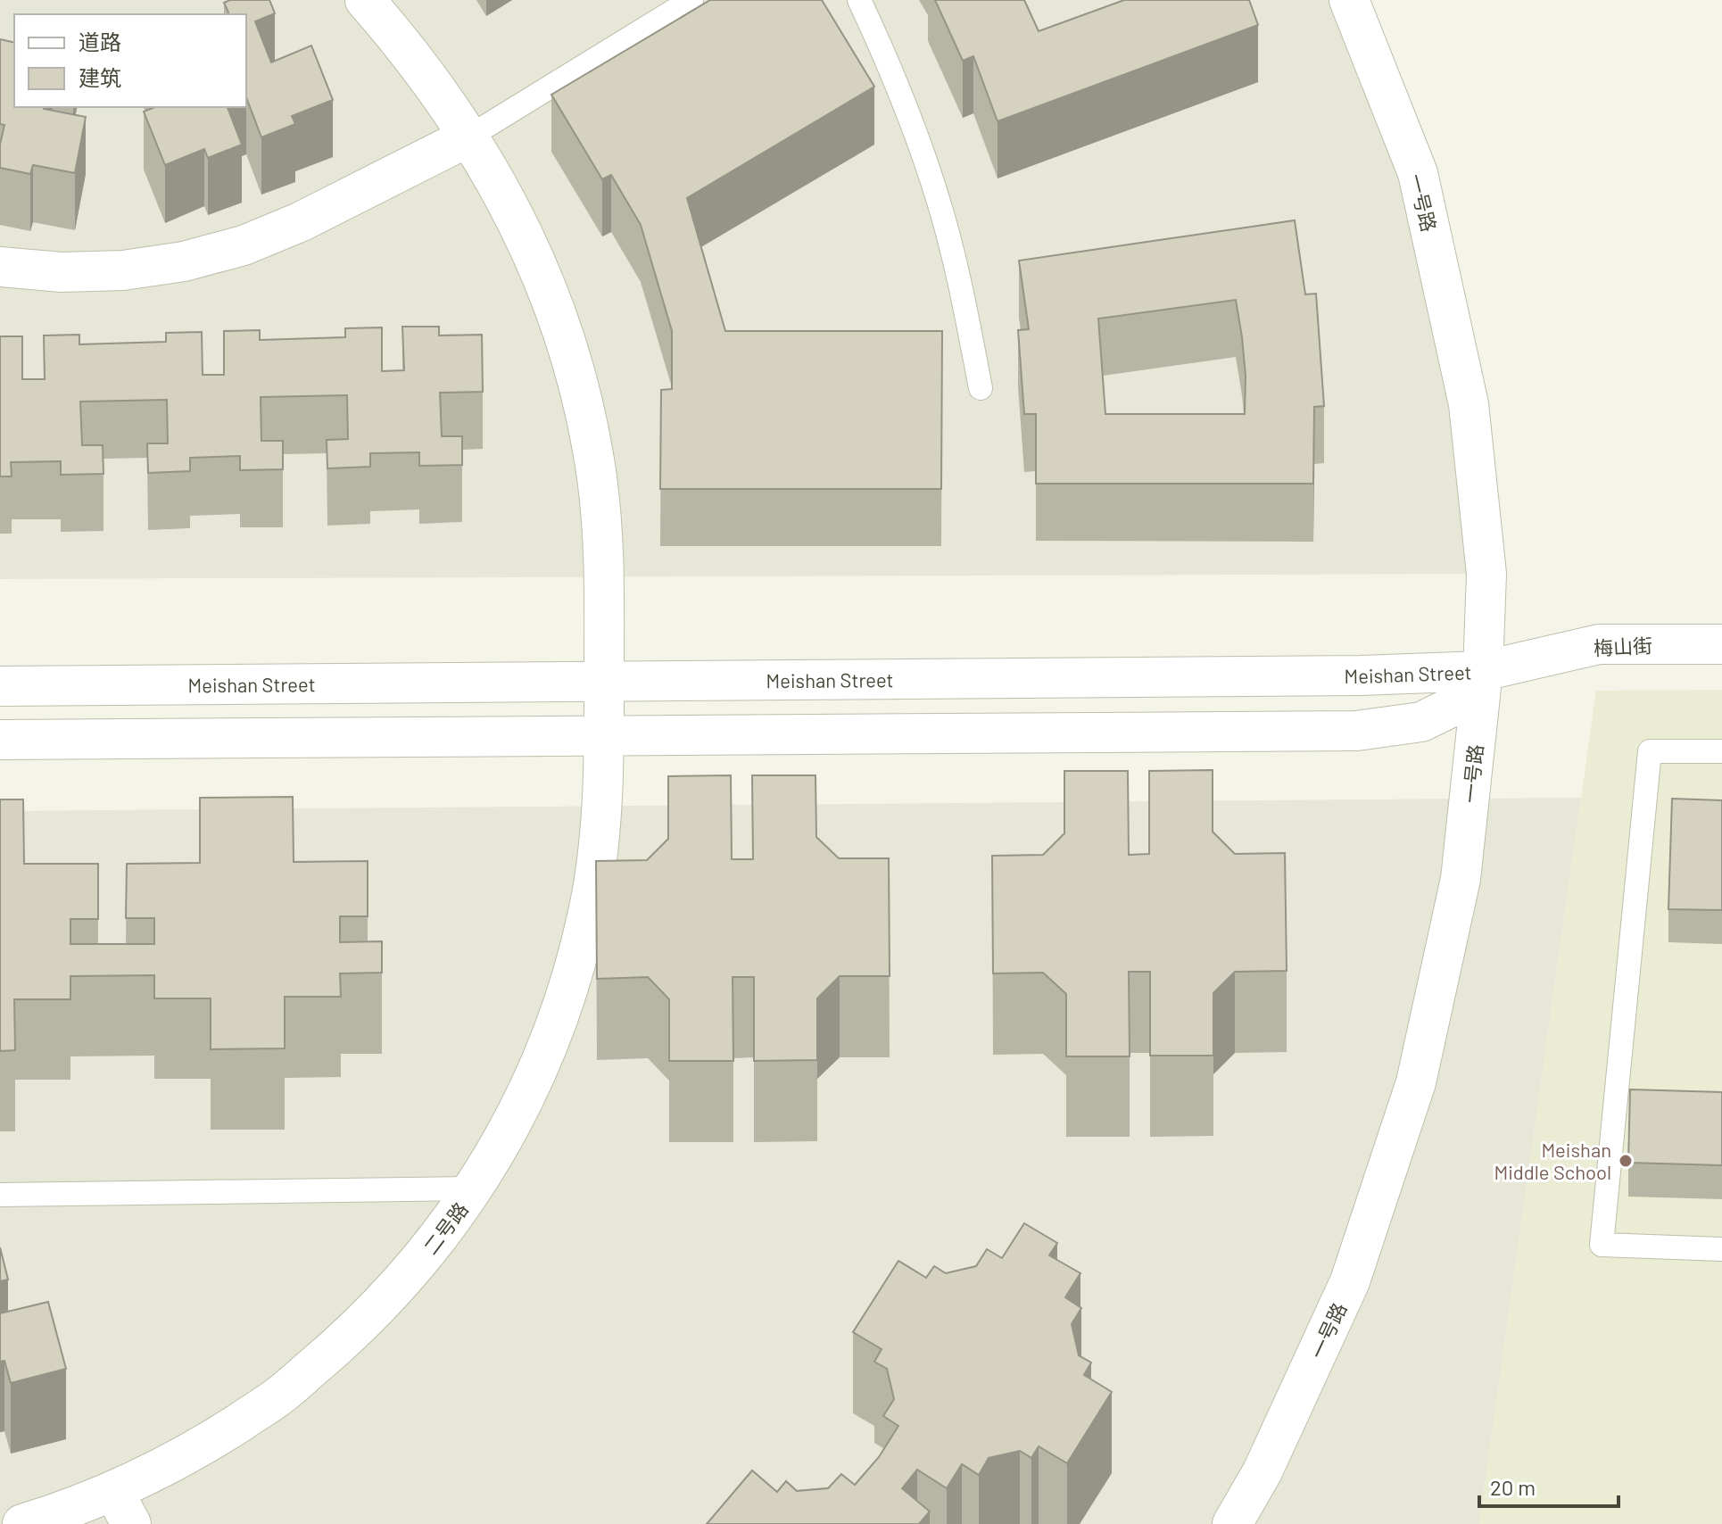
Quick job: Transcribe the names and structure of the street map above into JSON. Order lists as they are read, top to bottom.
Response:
{
  "streets": {
    "street": [
      "一号路",
      "梅山街",
      "Meishan Street",
      "二号路"
    ]
  },
  "crossings": [
    ["一号路", "梅山街"],
    ["一号路", "Meishan Street"],
    ["梅山街", "Meishan Street"],
    ["Meishan Street", "二号路"]
  ],
  "places": ["Meishan Middle School"],
  "legend": ["道路", "建筑"],
  "scale_bar": "20 m"
}
